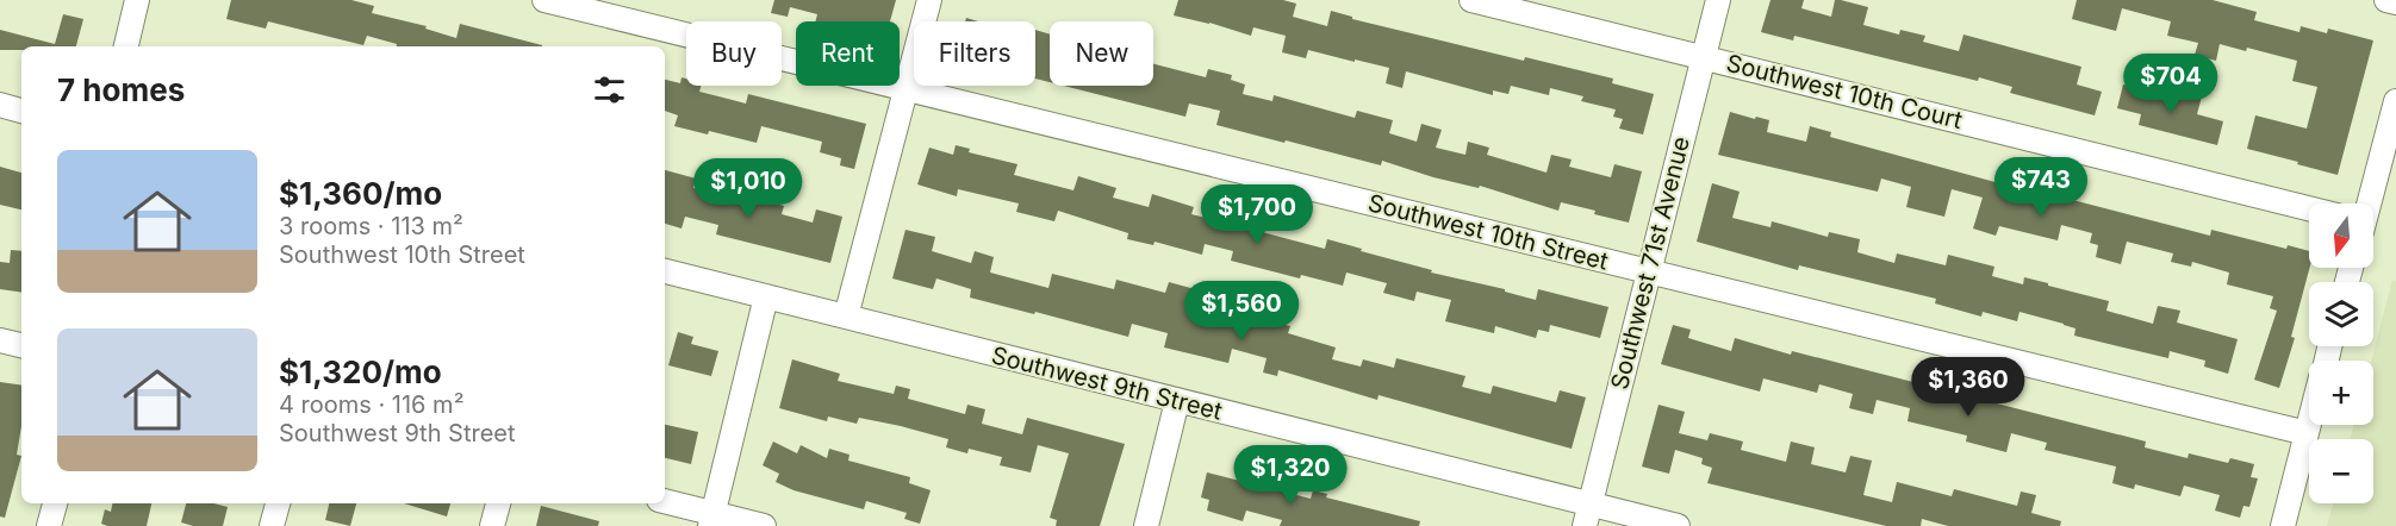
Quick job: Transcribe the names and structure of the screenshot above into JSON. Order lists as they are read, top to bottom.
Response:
{
  "streets": {
    "street": [
      "Southwest 10th Court",
      "Southwest 10th Street",
      "Southwest 71st Avenue",
      "Southwest 9th Street"
    ]
  },
  "crossings": [
    ["Southwest 10th Court", "Southwest 71st Avenue"],
    ["Southwest 10th Street", "Southwest 71st Avenue"],
    ["Southwest 71st Avenue", "Southwest 9th Street"]
  ],
  "north": "bottom",
  "page": {
    "chip": [
      "Buy",
      "Rent",
      "Filters",
      "New"
    ],
    "heading": "7 homes",
    "price": [
      "$704",
      "$743",
      "$1,010",
      "$1,700",
      "$1,560",
      "$1,360",
      "$1,320"
    ],
    "list": [
      {
        "name": "$1,360/mo",
        "note": "3 rooms · 113 m² · Southwest 10th Street"
      },
      {
        "name": "$1,320/mo",
        "note": "4 rooms · 116 m² · Southwest 9th Street"
      }
    ],
    "map_buttons": ["+", "−"]
  }
}
